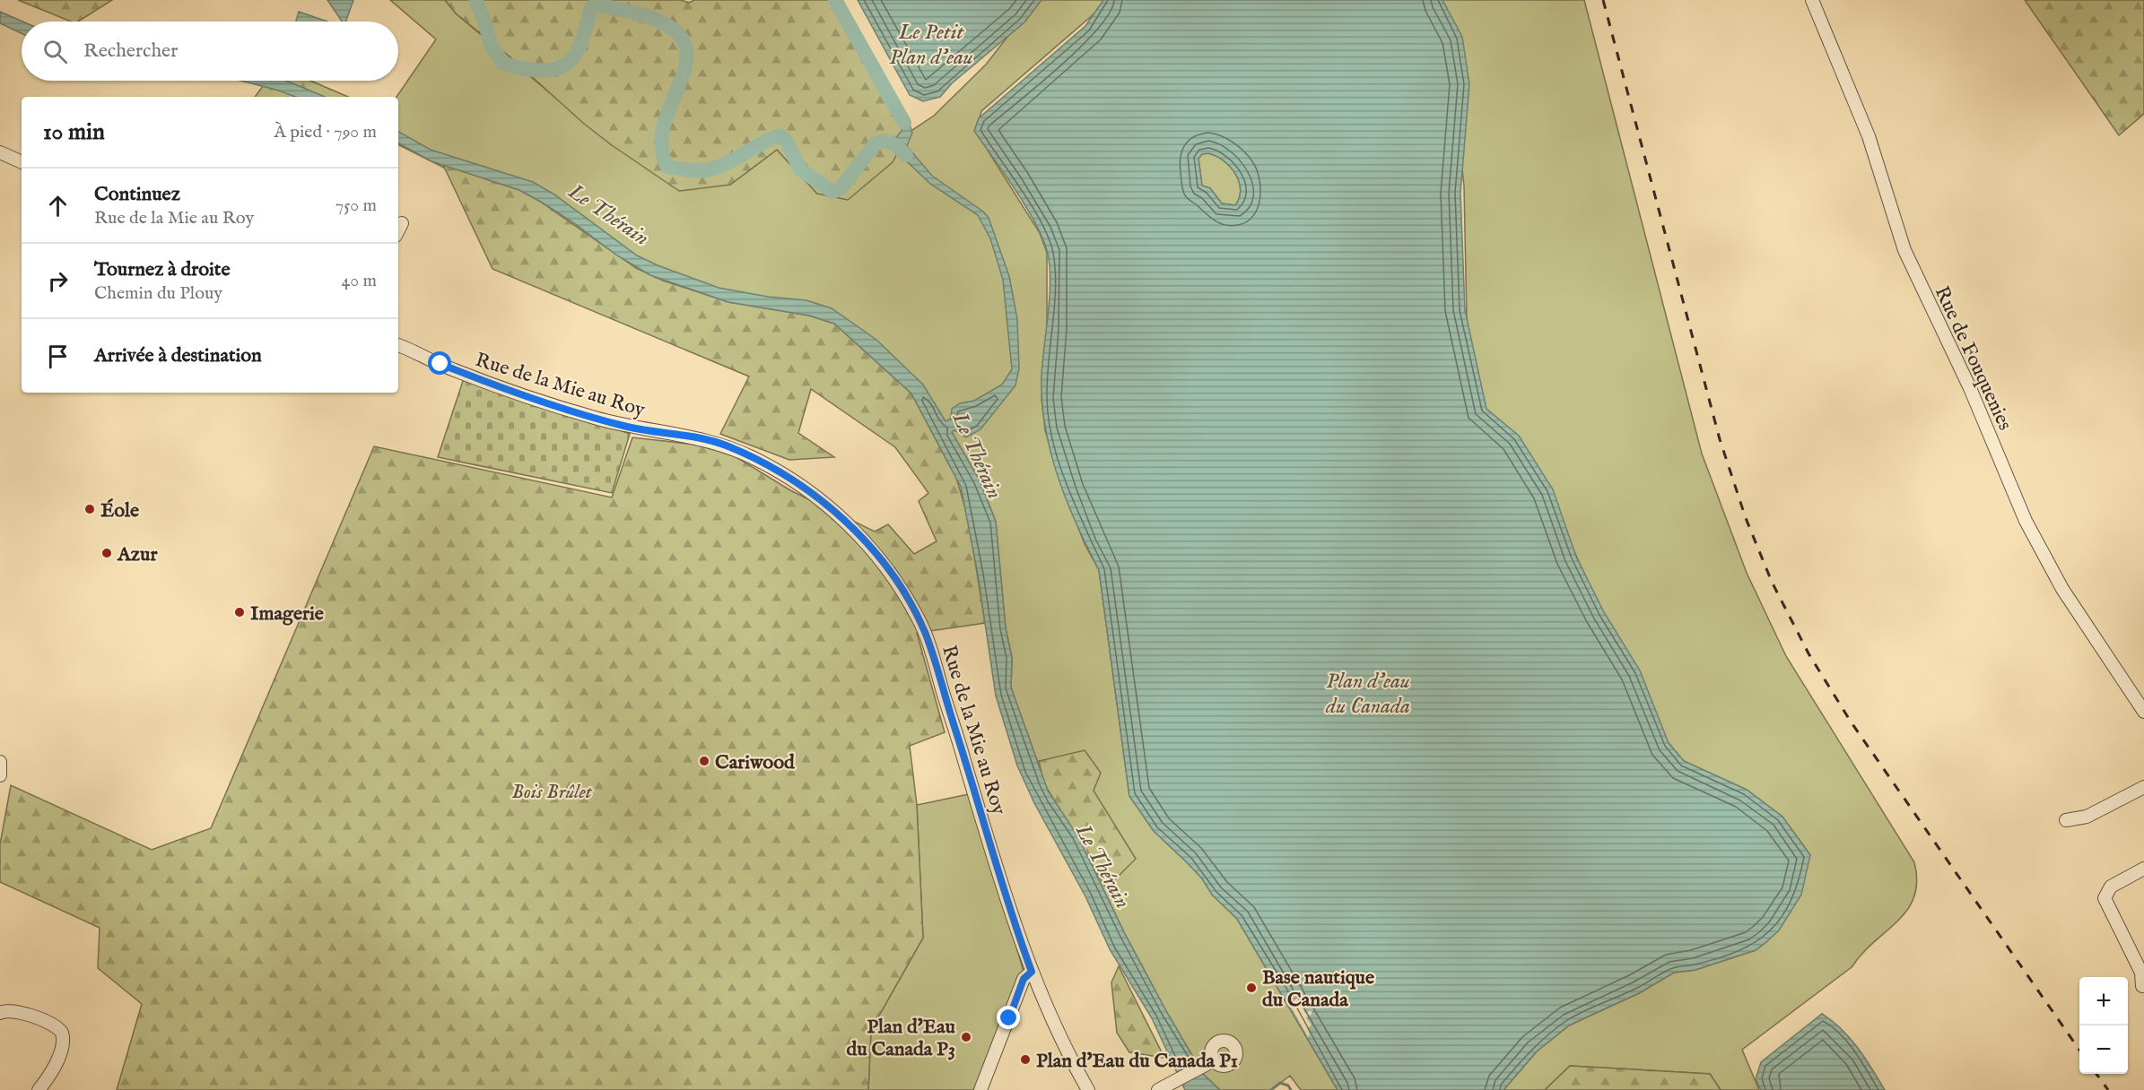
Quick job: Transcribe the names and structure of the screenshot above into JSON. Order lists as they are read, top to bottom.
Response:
{
  "streets": {
    "street": ["Rue de Fouquenies", "Rue de la Mie au Roy"]
  },
  "water": ["Le Petit Plan d'eau", "Le Thérain", "Plan d'eau du Canada"],
  "parks": ["Bois Brûlet"],
  "places": [
    "Éole",
    "Azur",
    "Imagerie",
    "Cariwood",
    "Base nautique du Canada",
    "Plan d'Eau du Canada P3",
    "Plan d'Eau du Canada P1"
  ],
  "page": {
    "search": "Rechercher",
    "heading": ["10 min", "À pied · 790 m"],
    "list": [
      ["Continuez", "Rue de la Mie au Roy", "750 m"],
      ["Tournez à droite", "Chemin du Plouy", "40 m"],
      "Arrivée à destination"
    ],
    "map_buttons": ["+", "−"]
  }
}
